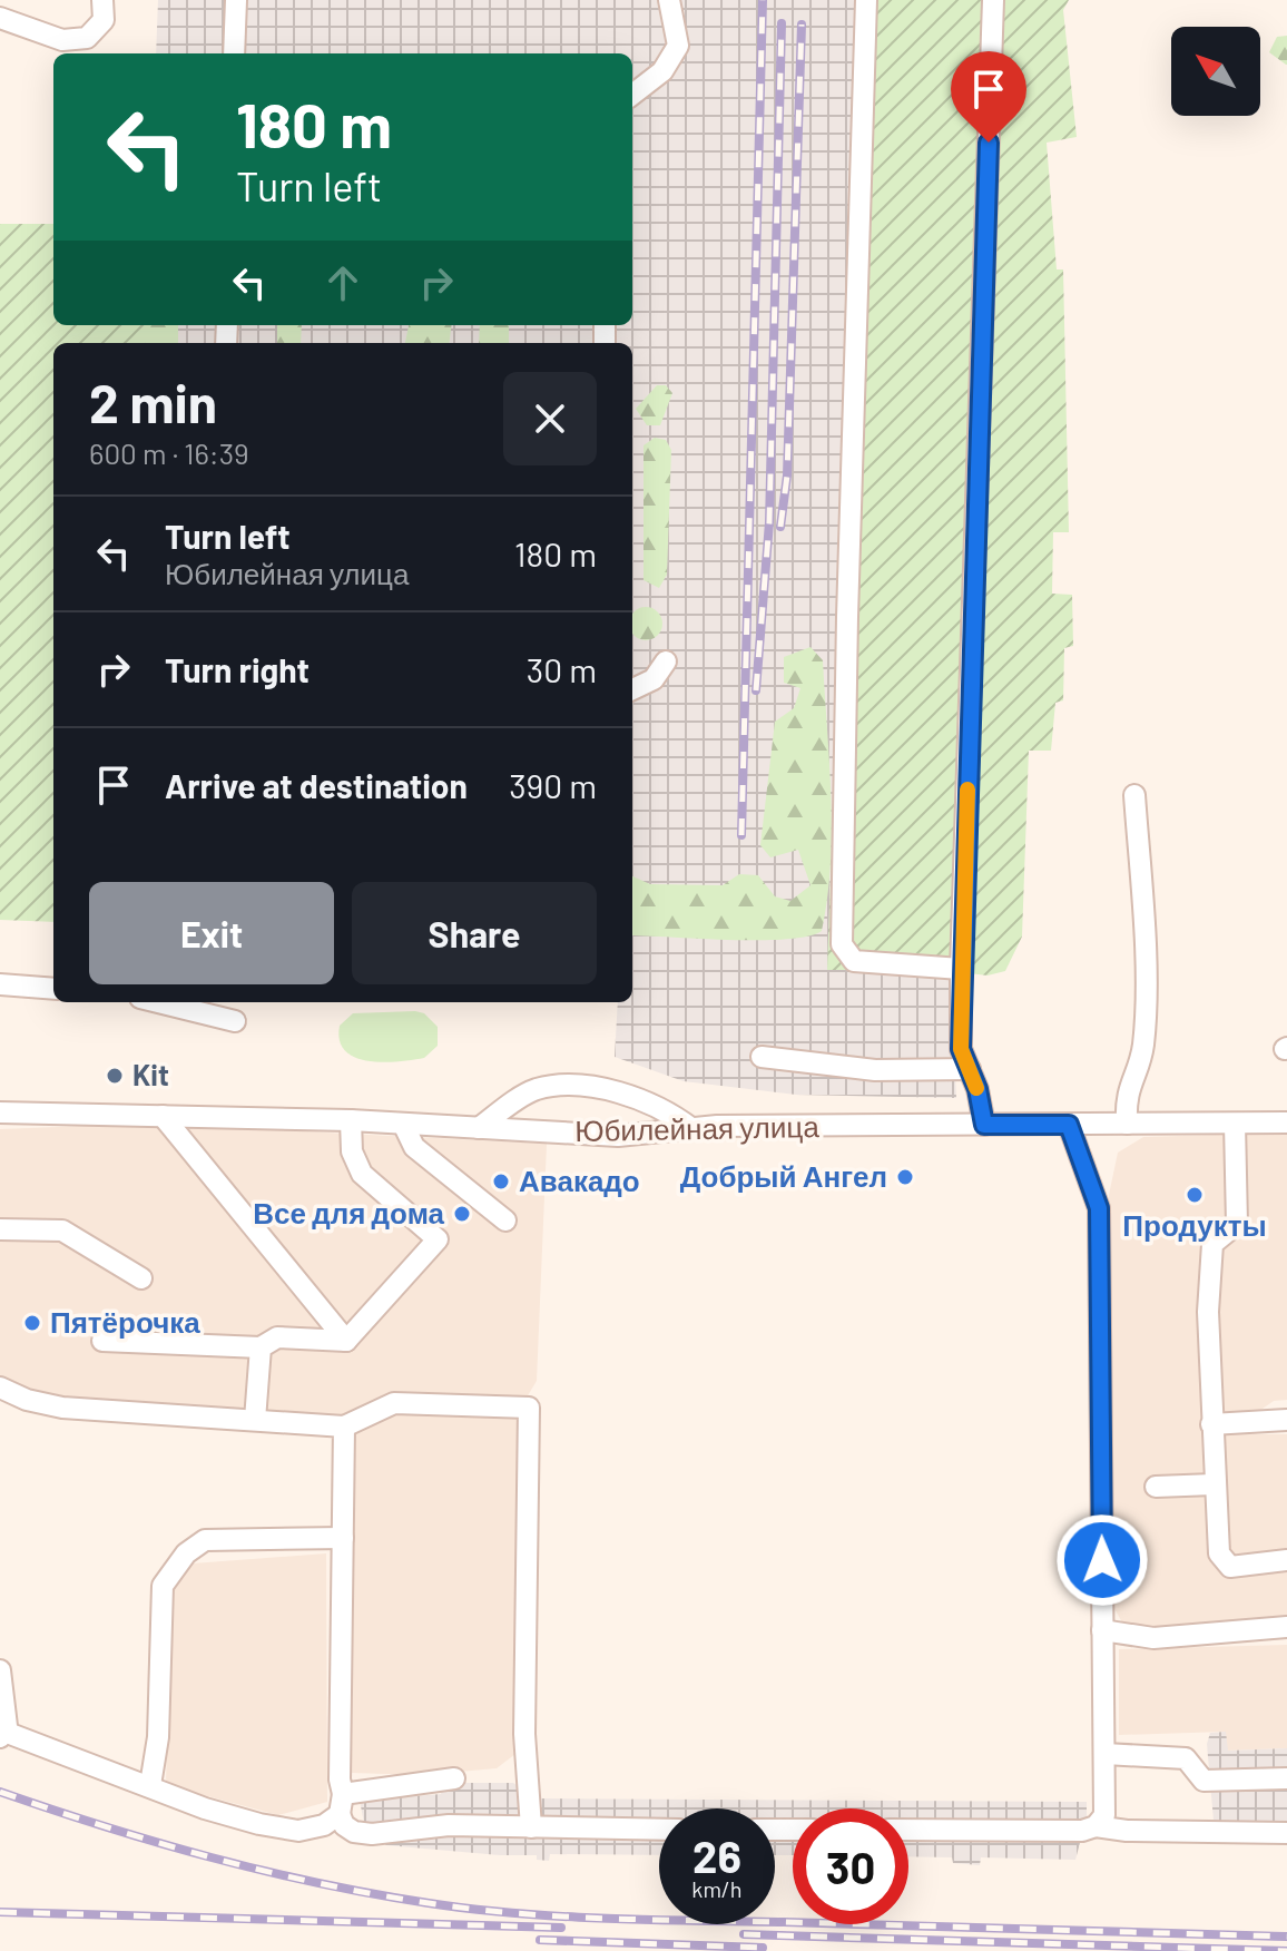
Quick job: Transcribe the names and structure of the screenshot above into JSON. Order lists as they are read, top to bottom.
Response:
{
  "streets": {
    "street": ["Юбилейная улица"]
  },
  "places": [
    "Kit",
    "Добрый Ангел",
    "Авакадо",
    "Продукты",
    "Все для дома",
    "Пятёрочка"
  ],
  "north": "top left",
  "page": {
    "turn": ["180 m", "Turn left"],
    "heading": ["2 min", "600 m · 16:39"],
    "list": [
      {
        "name": "Turn left",
        "note": "Юбилейная улица",
        "value": "180 m"
      },
      {
        "name": "Turn right",
        "value": "30 m"
      },
      {
        "name": "Arrive at destination",
        "value": "390 m"
      }
    ],
    "buttons": ["Exit", "Share"],
    "speed": "26 km/h",
    "limit": "30"
  }
}
